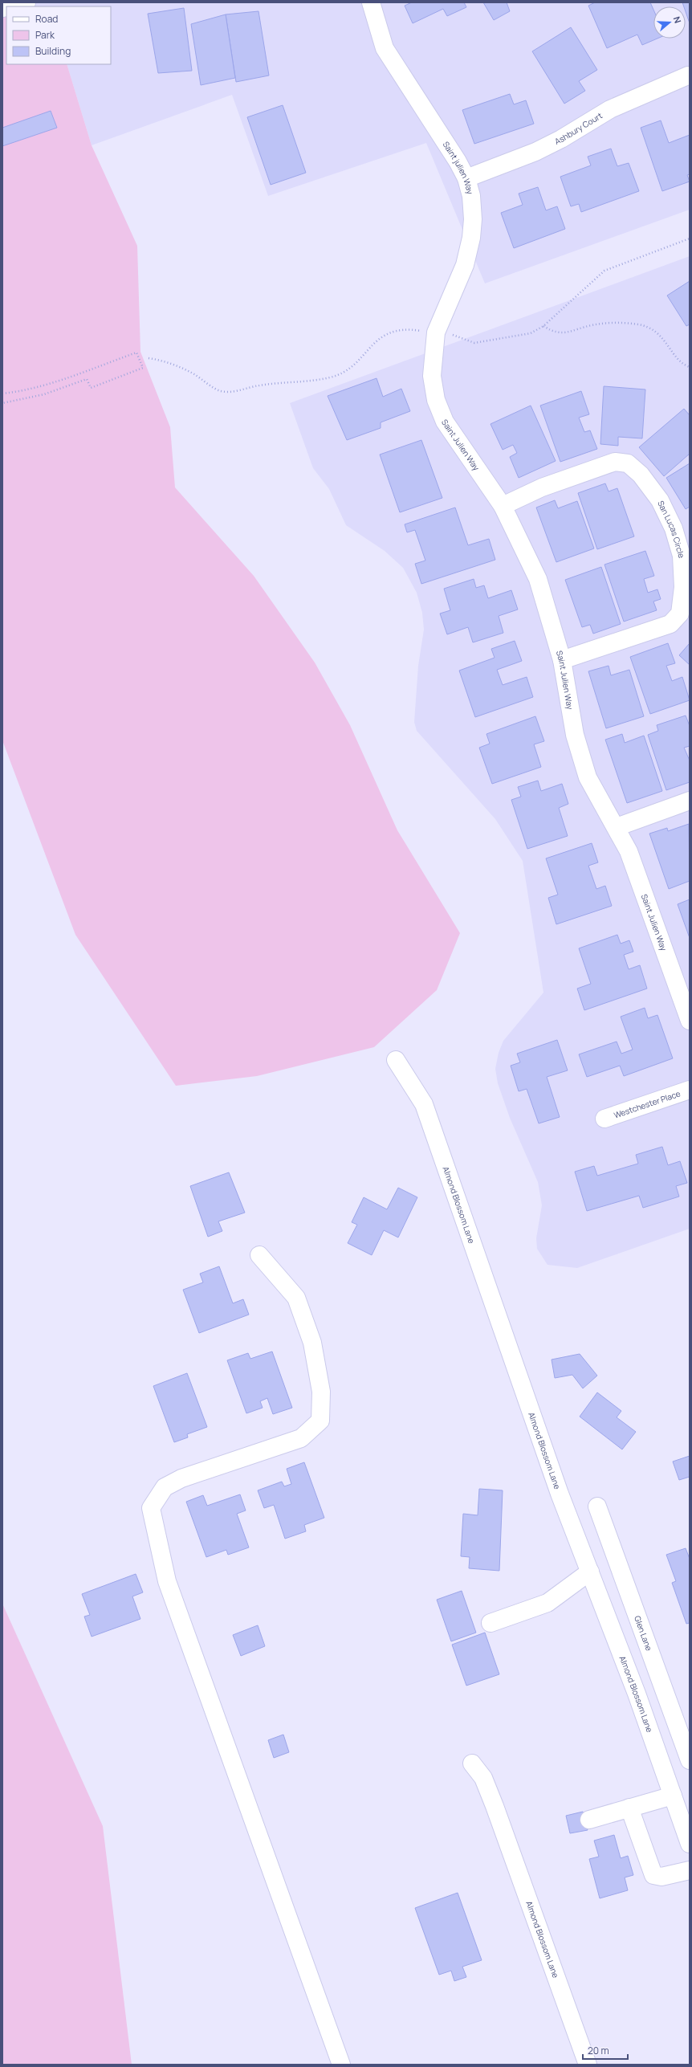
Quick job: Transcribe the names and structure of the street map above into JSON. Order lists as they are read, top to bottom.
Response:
{
  "streets": {
    "street": [
      "Ashbury Court",
      "Saint julien Way",
      "Saint Julien Way",
      "San Lucas Circle",
      "Westchester Place",
      "Almond Blossom Lane",
      "Glen Lane"
    ]
  },
  "crossings": [
    ["Ashbury Court", "Saint julien Way"],
    ["Saint julien Way", "Saint Julien Way"],
    ["Saint Julien Way", "San Lucas Circle"]
  ],
  "legend": ["Road", "Park", "Building"],
  "scale_bar": "20 m",
  "north": "right"
}
